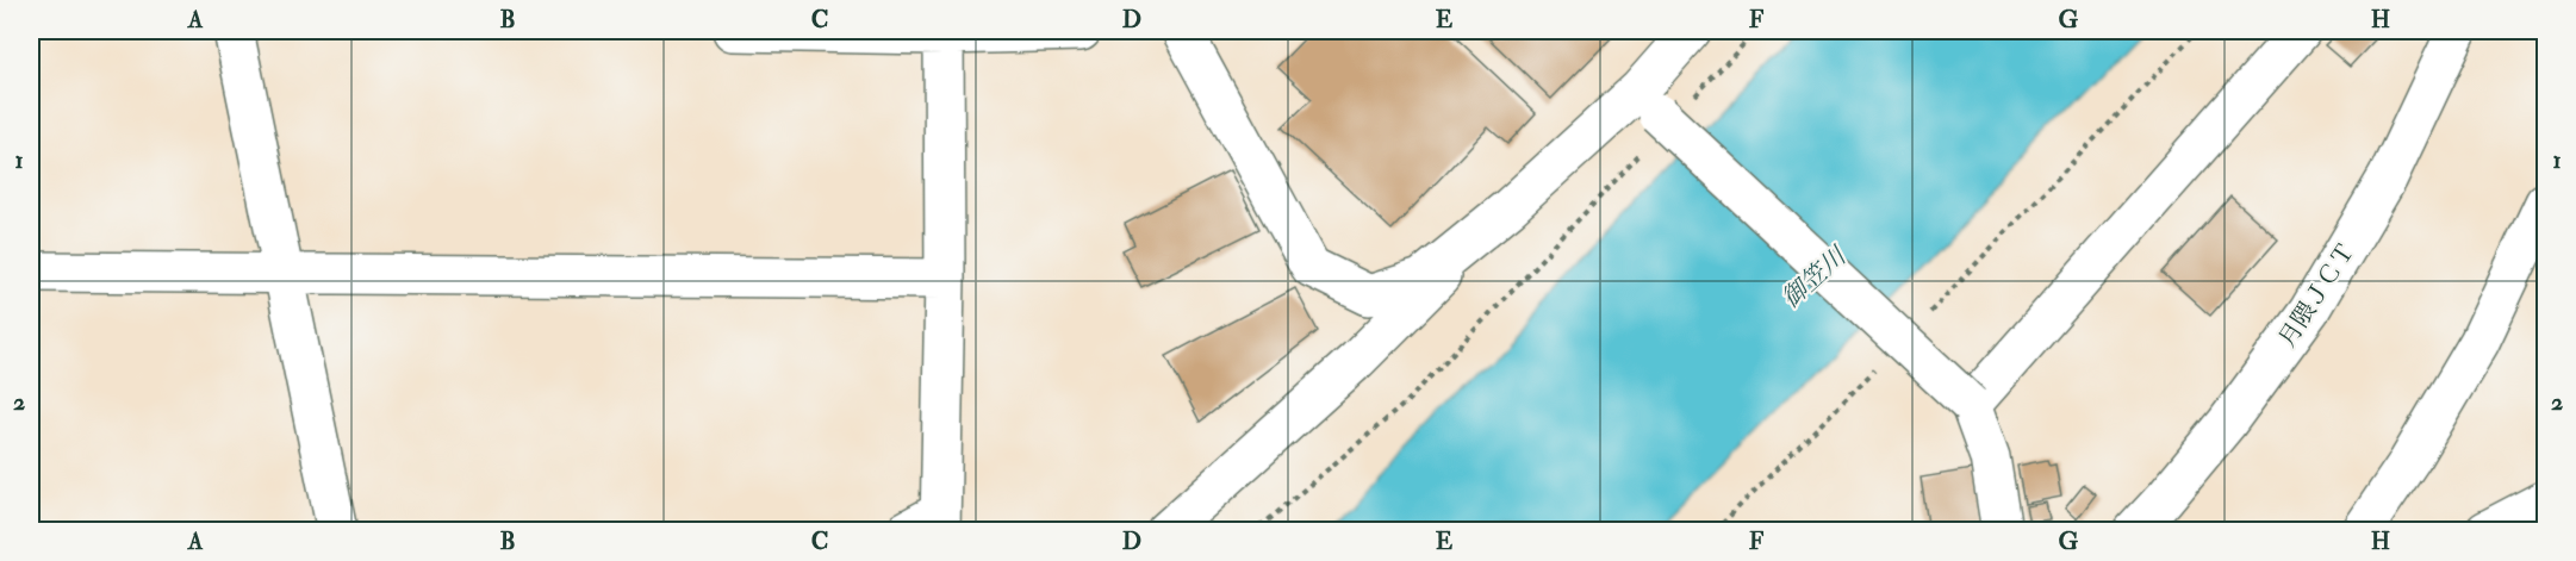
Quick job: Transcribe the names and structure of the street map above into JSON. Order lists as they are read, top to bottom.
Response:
{
  "streets": {
    "main road": ["月隈ＪＣＴ"]
  },
  "water": ["御笠川"],
  "grid": {
    "columns": [
      "A",
      "B",
      "C",
      "D",
      "E",
      "F",
      "G",
      "H"
    ],
    "rows": ["1", "2"]
  }
}
